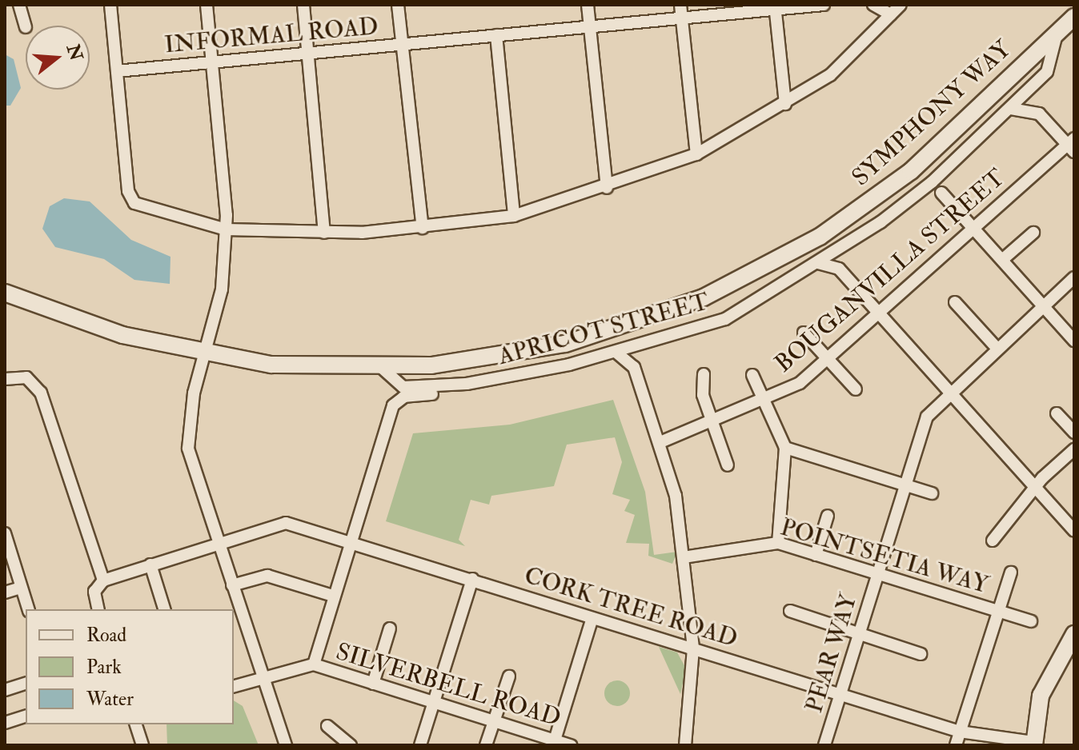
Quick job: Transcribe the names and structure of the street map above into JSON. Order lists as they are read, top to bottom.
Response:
{
  "streets": {
    "main road": ["SYMPHONY WAY"],
    "street": [
      "INFORMAL ROAD",
      "BOUGANVILLA STREET",
      "APRICOT STREET",
      "POINTSETIA WAY",
      "CORK TREE ROAD",
      "PEAR WAY",
      "SILVERBELL ROAD"
    ]
  },
  "crossings": [
    ["SYMPHONY WAY", "APRICOT STREET"],
    ["APRICOT STREET", "CORK TREE ROAD"],
    ["APRICOT STREET", "SILVERBELL ROAD"],
    ["POINTSETIA WAY", "PEAR WAY"],
    ["CORK TREE ROAD", "PEAR WAY"]
  ],
  "legend": ["Road", "Park", "Water"],
  "north": "right"
}
